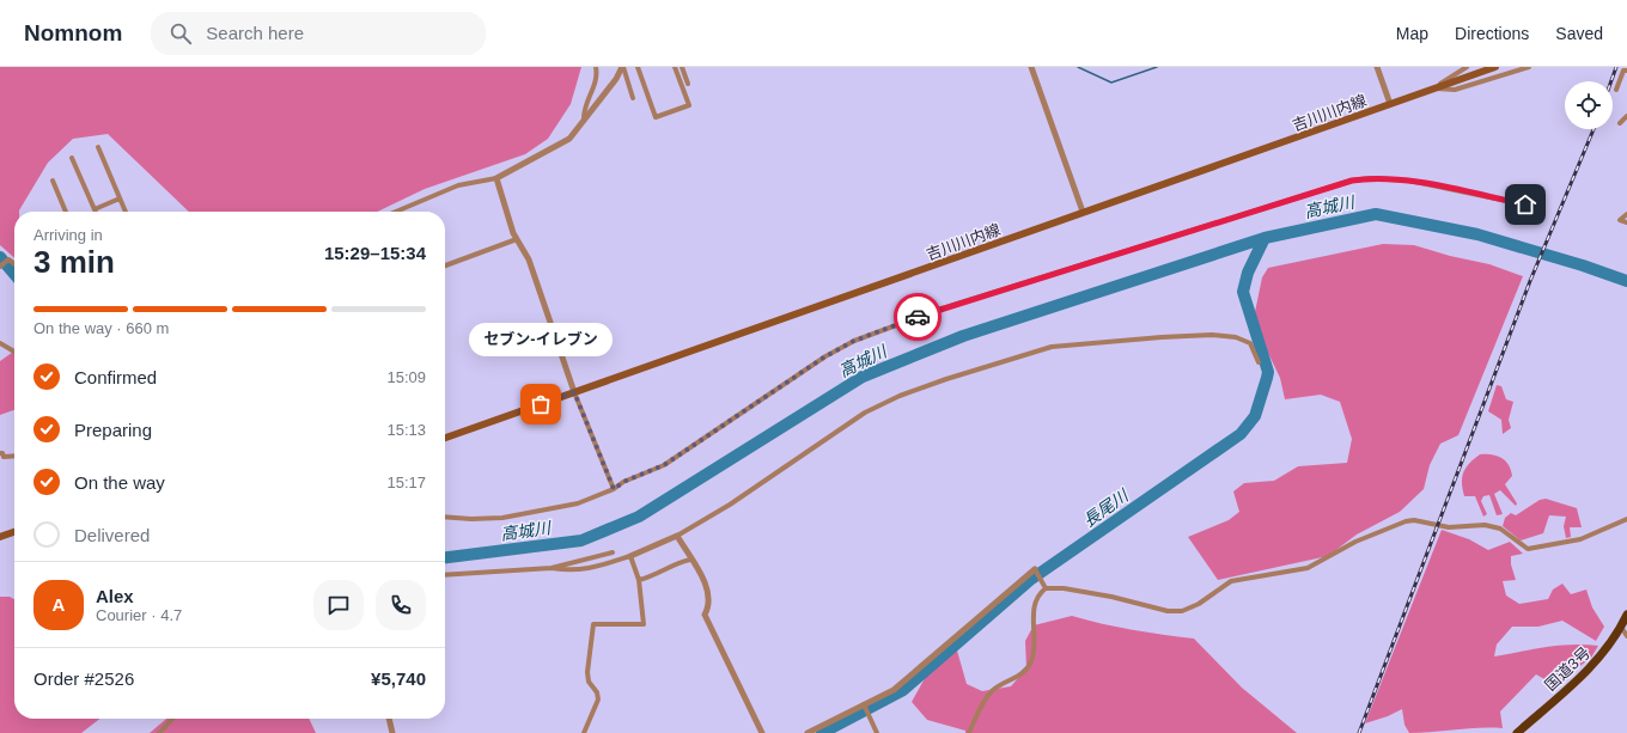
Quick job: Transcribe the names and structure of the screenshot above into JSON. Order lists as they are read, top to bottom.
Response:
{
  "streets": {
    "highway": ["国道3号"],
    "main road": ["吉川川内線"]
  },
  "water": ["高城川", "長尾川"],
  "places": ["セブン-イレブン"],
  "page": {
    "header": "Nomnom",
    "search": "Search here",
    "nav": ["Map", "Directions", "Saved"],
    "heading": ["3 min", "Arriving in", "15:29–15:34"],
    "panel": [
      "Alex",
      "Courier · 4.7",
      "Order #2526",
      "¥5,740"
    ],
    "bar": "On the way · 660 m",
    "bubble": "セブン-イレブン",
    "list": [
      ["Confirmed", "15:09"],
      ["Preparing", "15:13"],
      ["On the way", "15:17"],
      "Delivered"
    ],
    "round": "A"
  }
}
